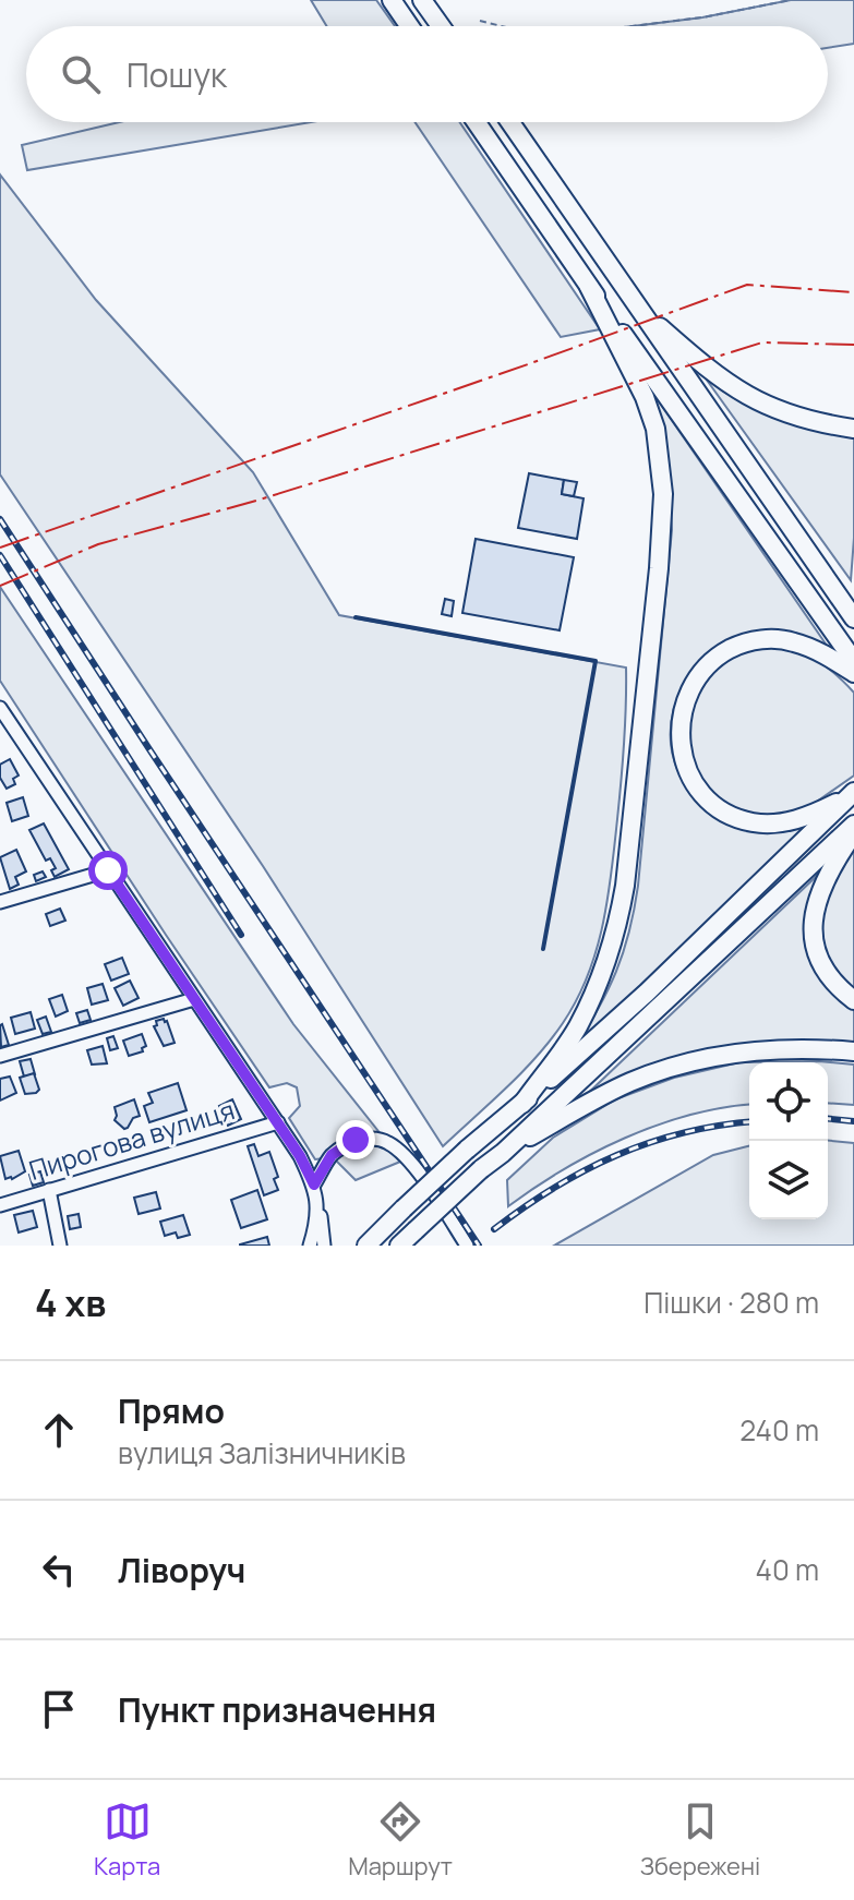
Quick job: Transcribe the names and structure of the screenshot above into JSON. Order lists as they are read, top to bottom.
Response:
{
  "streets": {
    "street": ["Пирогова вулиця"]
  },
  "page": {
    "search": "Пошук",
    "heading": ["4 хв", "Пішки · 280 m"],
    "list": [
      ["Прямо", "вулиця Залізничників", "240 m"],
      ["Ліворуч", "40 m"],
      "Пункт призначення"
    ],
    "nav": ["Карта", "Маршрут", "Збережені"]
  }
}
